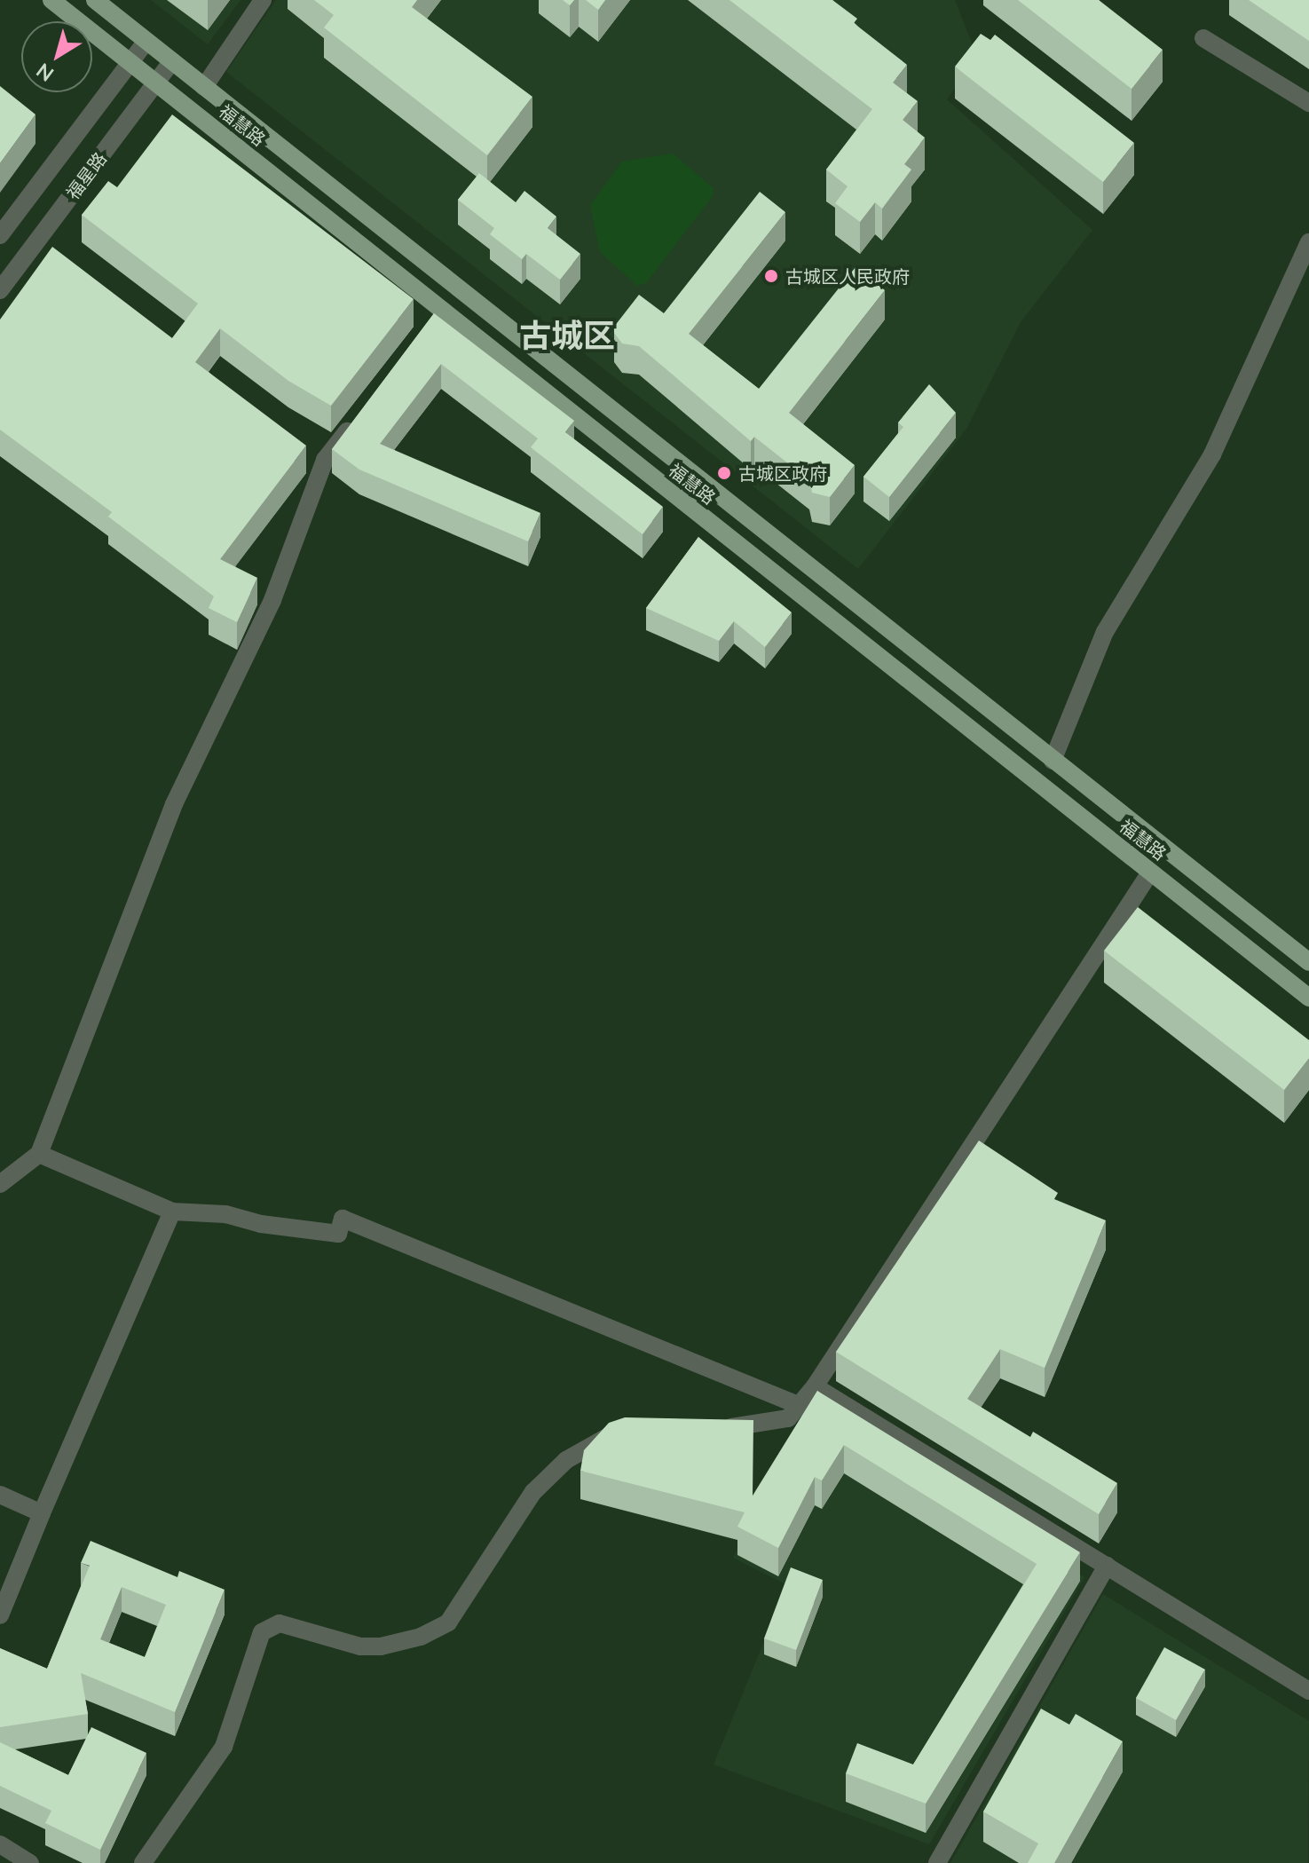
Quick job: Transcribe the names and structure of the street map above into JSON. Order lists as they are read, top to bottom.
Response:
{
  "streets": {
    "main road": ["福慧路"],
    "street": ["福星路"]
  },
  "crossings": [
    ["福慧路", "福星路"]
  ],
  "districts": ["古城区"],
  "places": ["古城区人民政府", "古城区政府"],
  "north": "bottom left"
}
